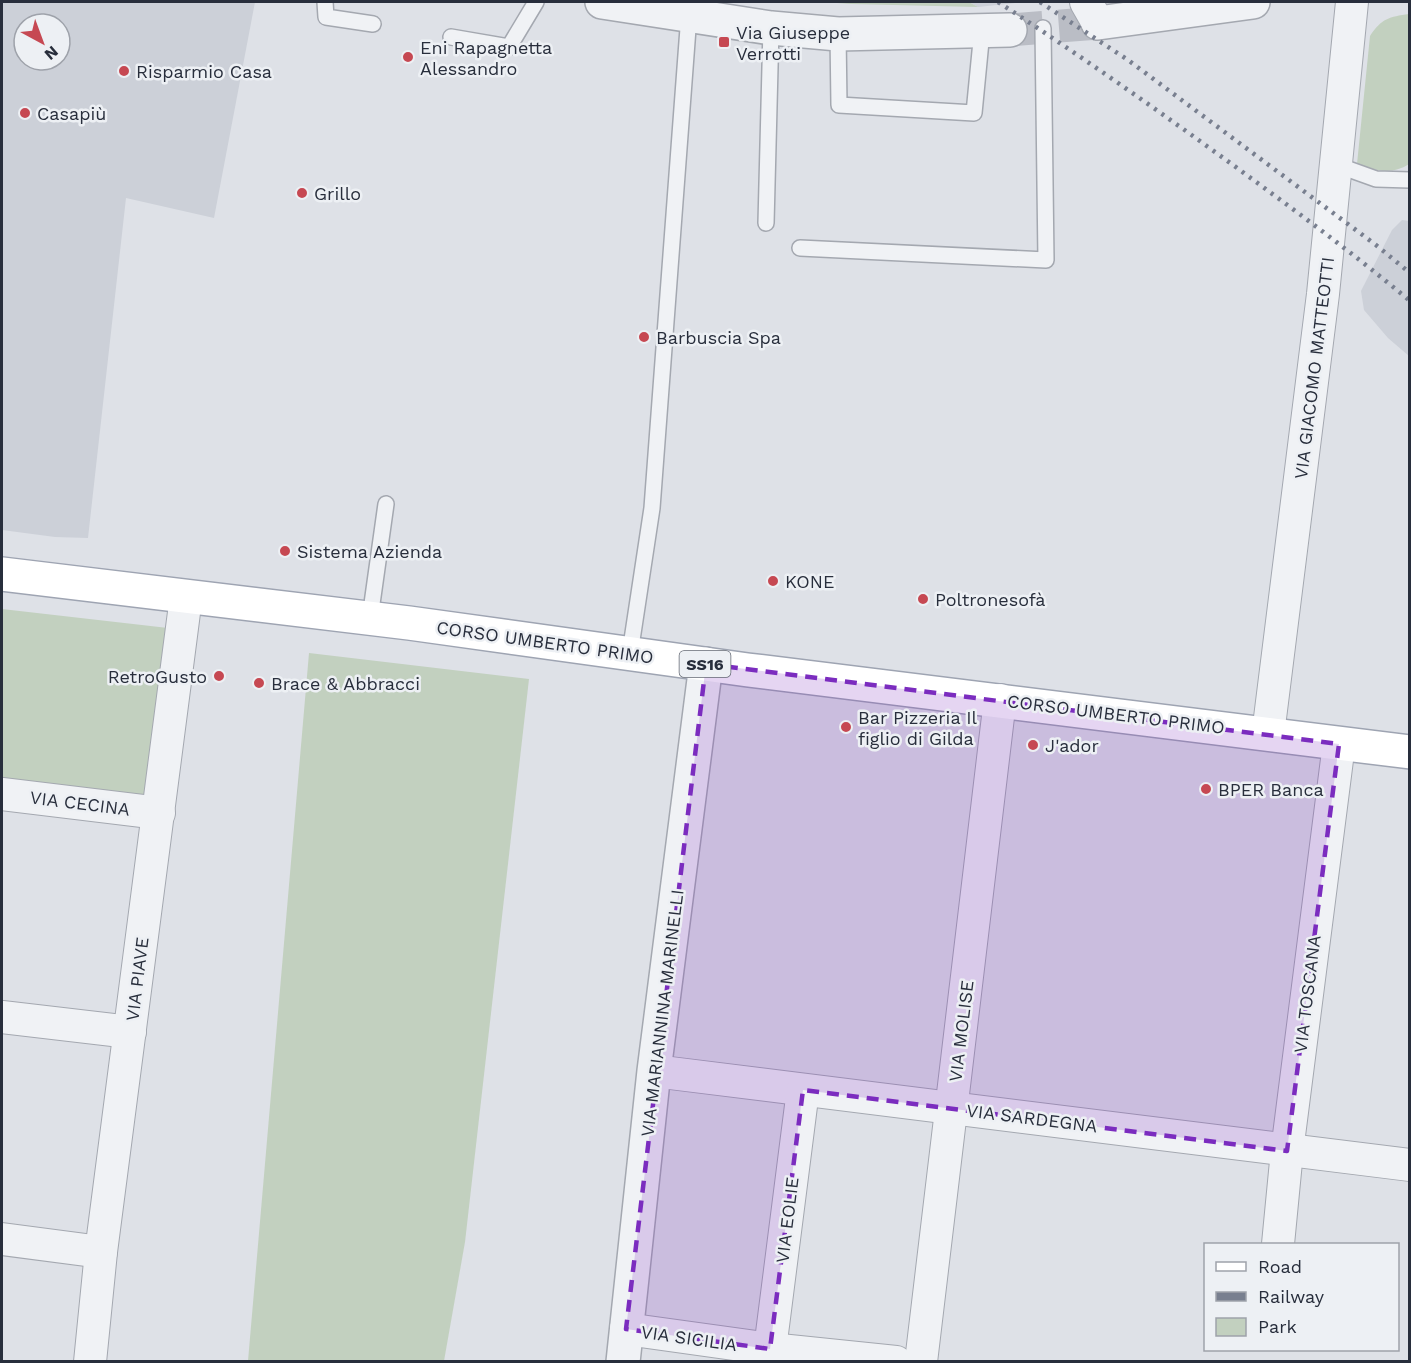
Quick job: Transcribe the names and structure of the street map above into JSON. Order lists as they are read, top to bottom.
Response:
{
  "streets": {
    "main road": ["CORSO UMBERTO PRIMO", "SS16"],
    "street": [
      "VIA GIACOMO MATTEOTTI",
      "VIA CECINA",
      "VIA PIAVE",
      "VIA TOSCANA",
      "VIA MARIANNINA MARINELLI",
      "VIA MOLISE",
      "VIA SARDEGNA",
      "VIA EOLIE",
      "VIA SICILIA"
    ]
  },
  "crossings": [
    ["VIA GIACOMO MATTEOTTI", "CORSO UMBERTO PRIMO"],
    ["CORSO UMBERTO PRIMO", "VIA PIAVE"],
    ["CORSO UMBERTO PRIMO", "VIA TOSCANA"],
    ["CORSO UMBERTO PRIMO", "VIA MARIANNINA MARINELLI"],
    ["CORSO UMBERTO PRIMO", "VIA MOLISE"],
    ["VIA CECINA", "VIA PIAVE"],
    ["VIA TOSCANA", "VIA SARDEGNA"],
    ["VIA MARIANNINA MARINELLI", "VIA SARDEGNA"],
    ["VIA MARIANNINA MARINELLI", "VIA SICILIA"],
    ["VIA MOLISE", "VIA SARDEGNA"],
    ["VIA SARDEGNA", "VIA EOLIE"],
    ["VIA EOLIE", "VIA SICILIA"]
  ],
  "places": {
    "transit": ["Via Giuseppe Verrotti"],
    "other": [
      "Eni Rapagnetta Alessandro",
      "Risparmio Casa",
      "Casapiù",
      "Grillo",
      "Barbuscia Spa",
      "Sistema Azienda",
      "KONE",
      "Poltronesofà",
      "RetroGusto",
      "Brace & Abbracci",
      "Bar Pizzeria Il figlio di Gilda",
      "J'ador",
      "BPER Banca"
    ]
  },
  "legend": ["Road", "Railway", "Park"],
  "north": "bottom right"
}
